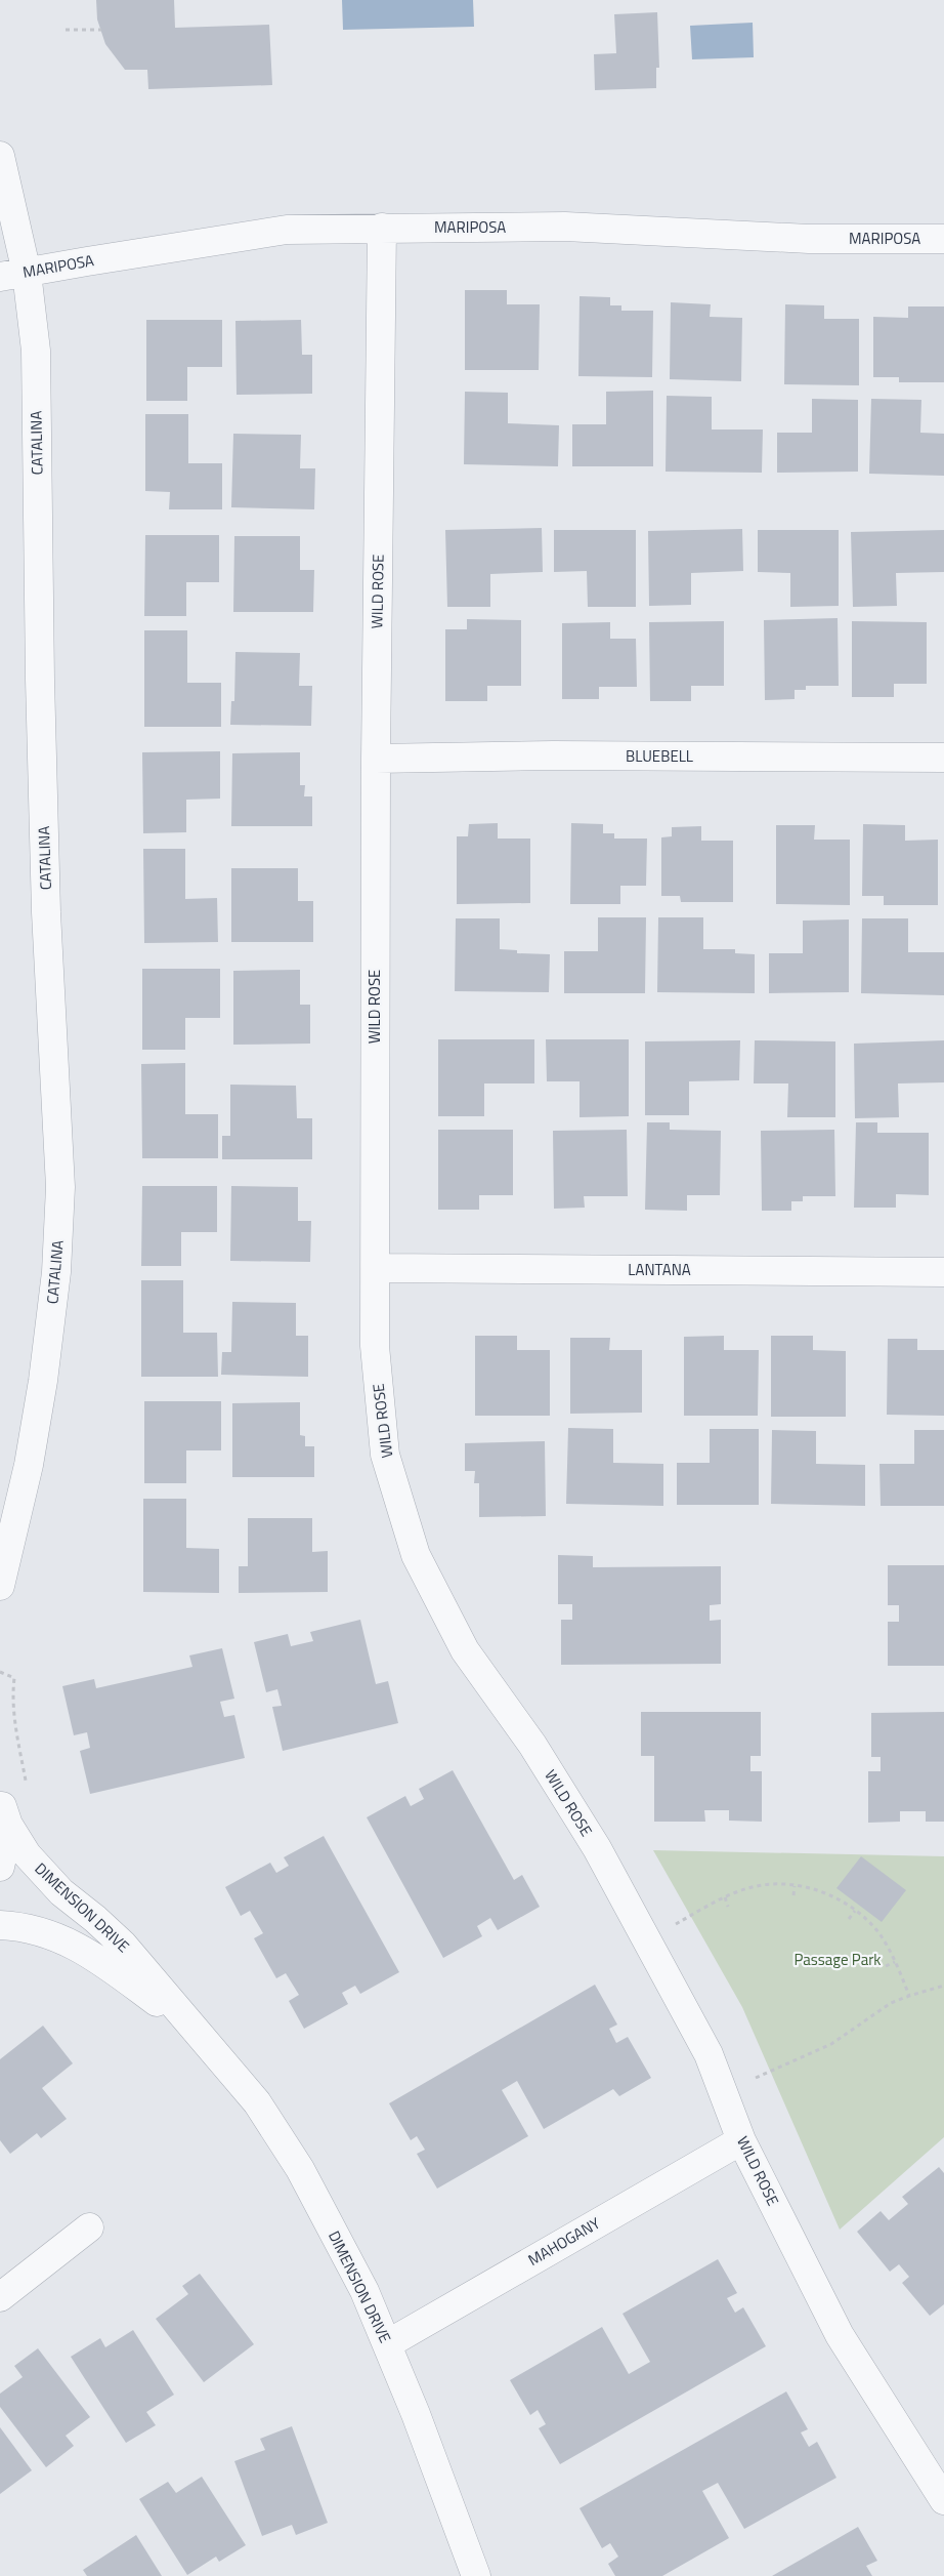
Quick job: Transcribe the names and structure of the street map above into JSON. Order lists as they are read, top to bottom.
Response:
{
  "streets": {
    "street": [
      "MARIPOSA",
      "CATALINA",
      "WILD ROSE",
      "BLUEBELL",
      "LANTANA",
      "DIMENSION DRIVE",
      "MAHOGANY"
    ]
  },
  "crossings": [
    ["MARIPOSA", "CATALINA"],
    ["MARIPOSA", "WILD ROSE"],
    ["WILD ROSE", "BLUEBELL"],
    ["WILD ROSE", "LANTANA"],
    ["WILD ROSE", "MAHOGANY"],
    ["DIMENSION DRIVE", "MAHOGANY"]
  ],
  "parks": ["Passage Park"]
}
